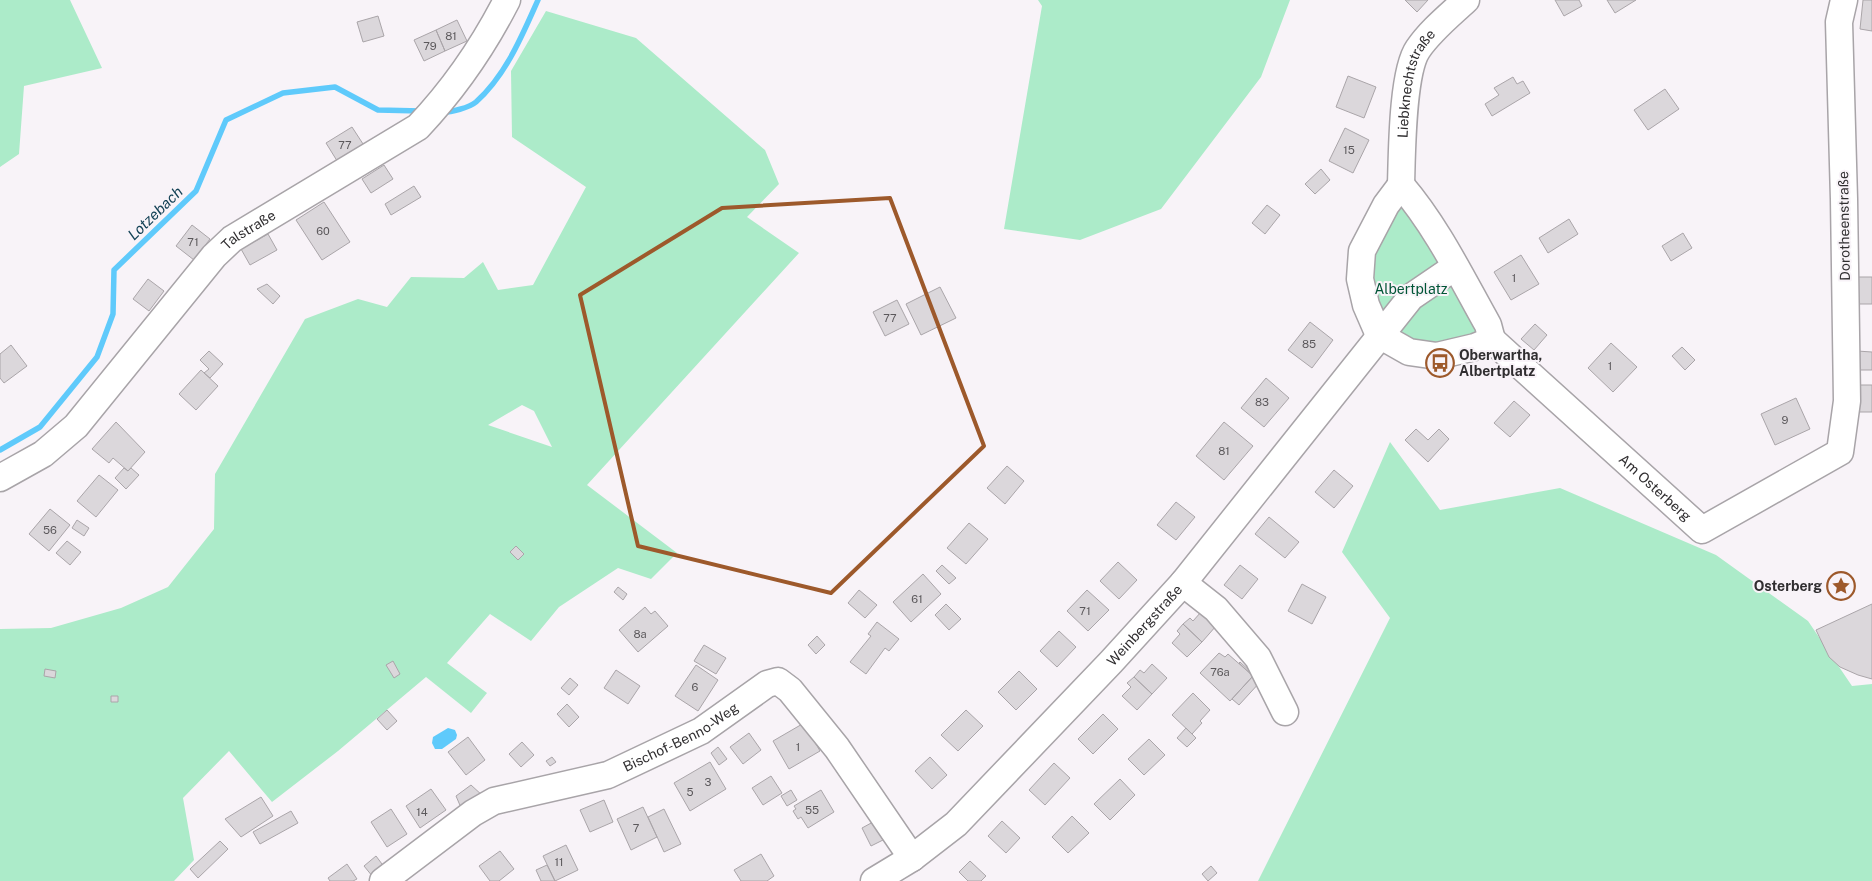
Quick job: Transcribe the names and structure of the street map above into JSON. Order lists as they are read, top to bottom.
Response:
{
  "streets": {
    "street": [
      "Liebknechtstraße",
      "Dorotheenstraße",
      "Talstraße",
      "Am Osterberg",
      "Weinbergstraße",
      "Bischof-Benno-Weg"
    ]
  },
  "crossings": [
    ["Dorotheenstraße", "Am Osterberg"],
    ["Weinbergstraße", "Bischof-Benno-Weg"]
  ],
  "water": ["Lotzebach"],
  "parks": ["Albertplatz"],
  "places": {
    "bus stop": ["Oberwartha, Albertplatz"],
    "place": ["Osterberg"]
  },
  "house_numbers": [
    "81",
    "79",
    "77",
    "15",
    "60",
    "71",
    "1",
    "77",
    "85",
    "1",
    "83",
    "9",
    "81",
    "56",
    "61",
    "71",
    "8a",
    "76a",
    "6",
    "1",
    "3",
    "5",
    "55",
    "14",
    "7",
    "11"
  ]
}
